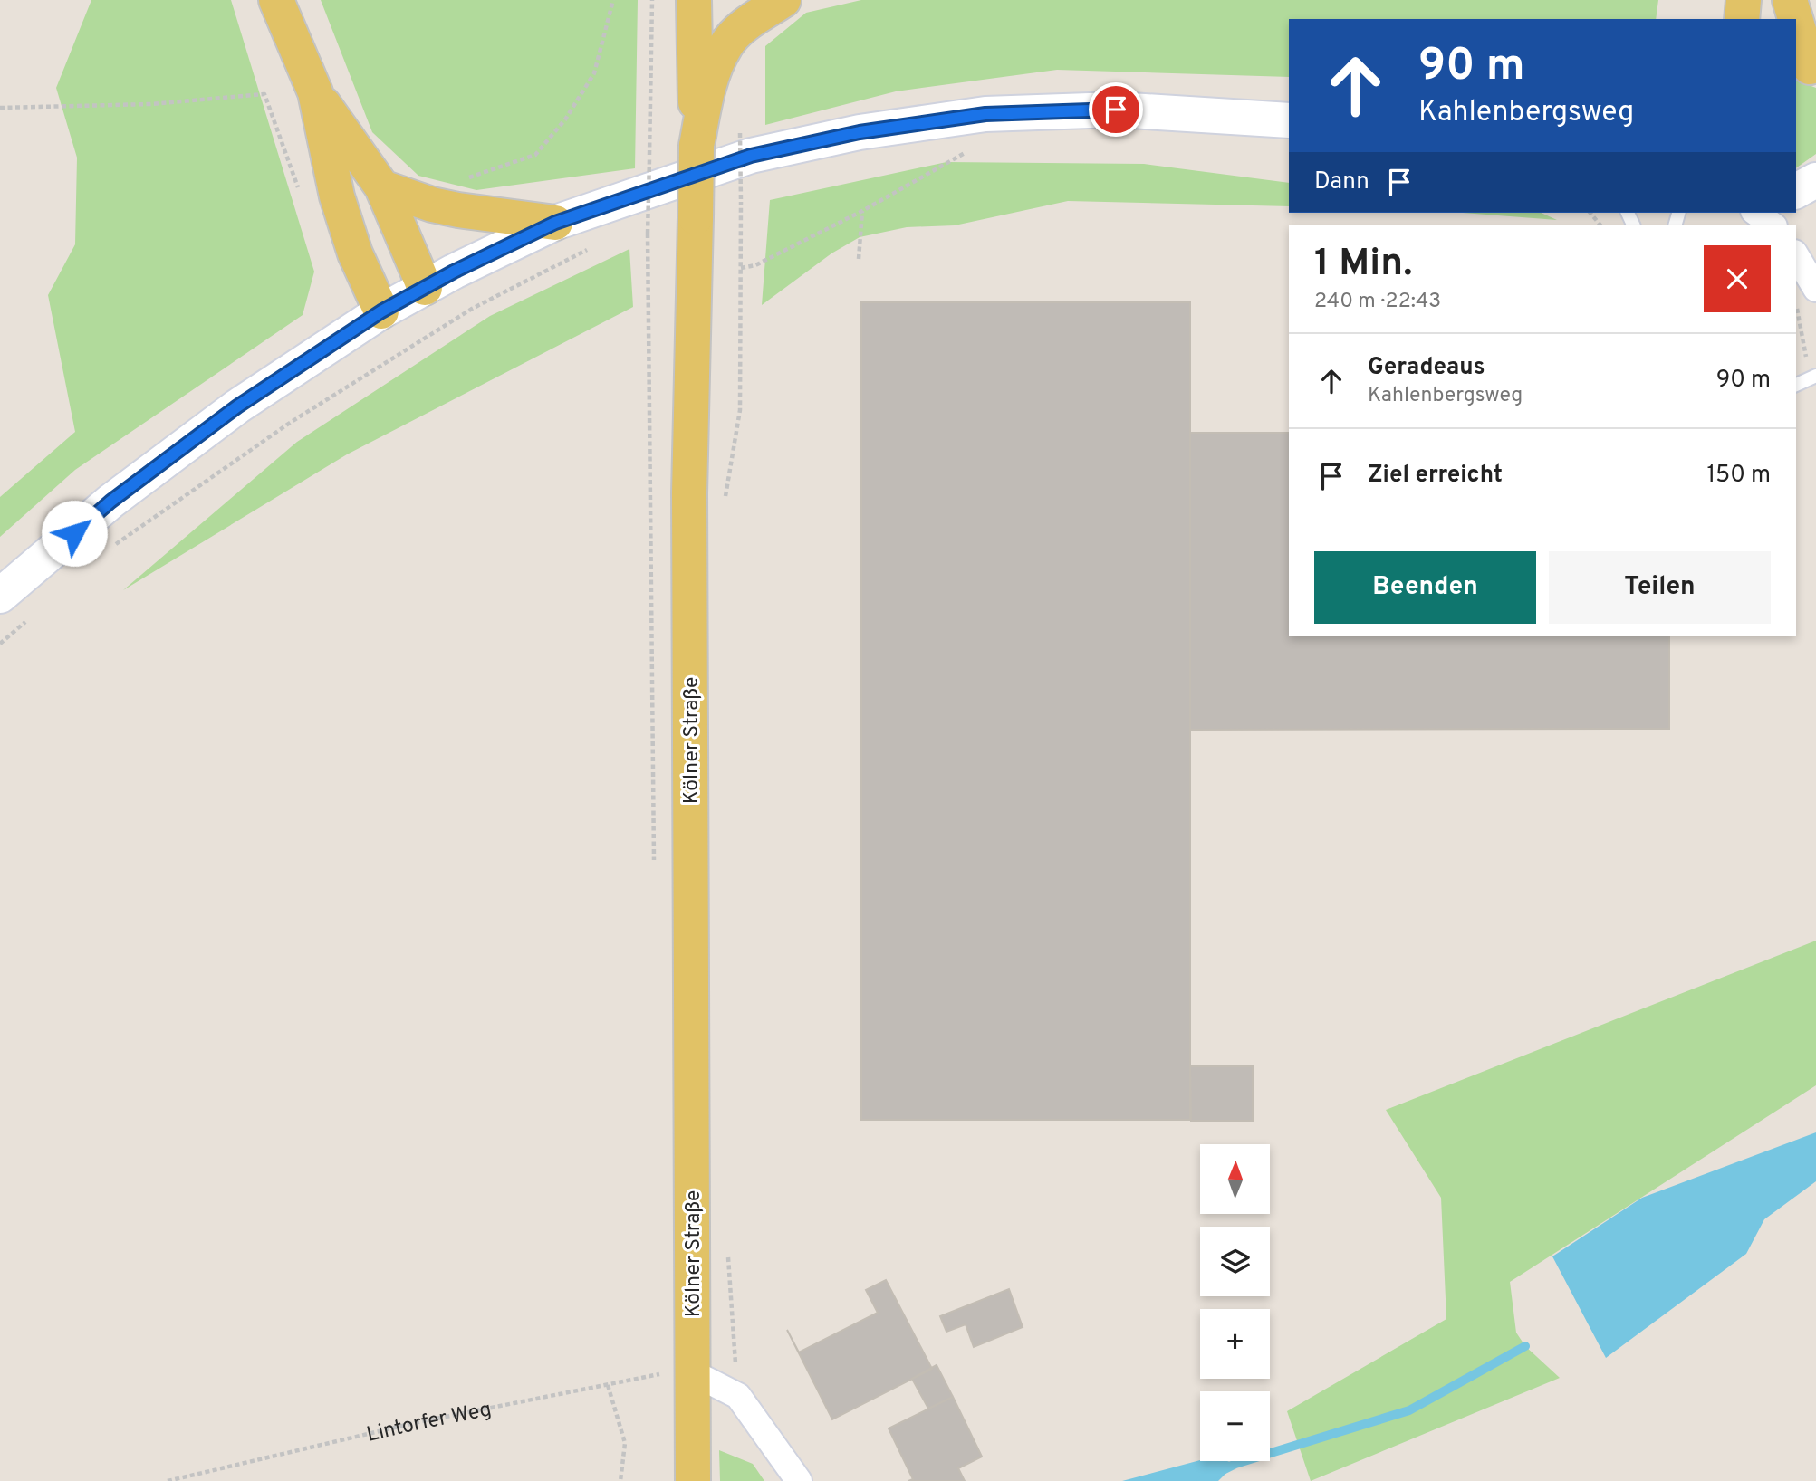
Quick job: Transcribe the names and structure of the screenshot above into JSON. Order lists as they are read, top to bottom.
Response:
{
  "streets": {
    "main road": ["Kölner Straße"],
    "path": ["Lintorfer Weg"]
  },
  "crossings": [
    ["Kölner Straße", "Lintorfer Weg"]
  ],
  "north": "top",
  "page": {
    "turn": ["90 m", "Kahlenbergsweg"],
    "then": "Dann",
    "heading": ["1 Min.", "240 m · 22:43"],
    "list": [
      {
        "name": "Geradeaus",
        "note": "Kahlenbergsweg",
        "value": "90 m"
      },
      {
        "name": "Ziel erreicht",
        "value": "150 m"
      }
    ],
    "buttons": ["Beenden", "Teilen"],
    "map_buttons": ["+", "−"]
  }
}
